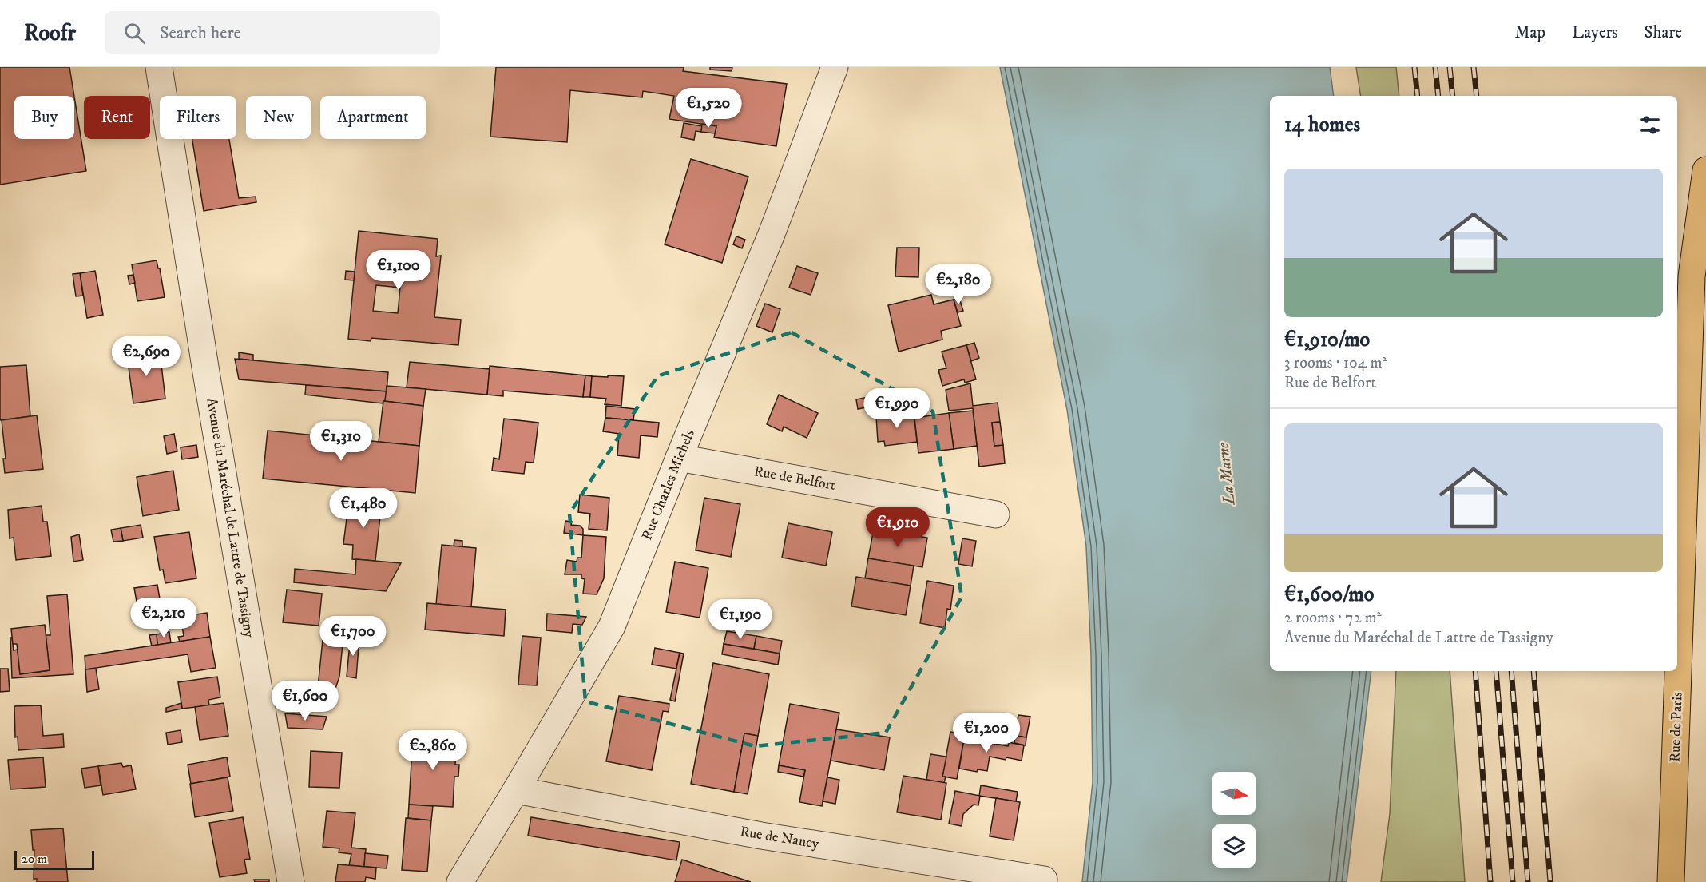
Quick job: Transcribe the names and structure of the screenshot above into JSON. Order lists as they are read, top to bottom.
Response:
{
  "streets": {
    "main road": ["Rue de Paris"],
    "street": [
      "Rue de Belfort",
      "Rue Charles Michels",
      "Avenue du Maréchal de Lattre de Tassigny",
      "Rue de Nancy"
    ]
  },
  "crossings": [
    ["Rue de Belfort", "Rue Charles Michels"],
    ["Rue Charles Michels", "Rue de Nancy"]
  ],
  "water": ["La Marne"],
  "scale_bar": "20 m",
  "north": "right",
  "page": {
    "header": "Roofr",
    "search": "Search here",
    "nav": ["Map", "Layers", "Share"],
    "price": [
      "€1,520",
      "€1,100",
      "€2,180",
      "€2,690",
      "€1,990",
      "€1,310",
      "€1,480",
      "€1,910",
      "€2,210",
      "€1,190",
      "€1,700",
      "€1,600",
      "€1,200",
      "€2,860"
    ],
    "chip": [
      "Buy",
      "Rent",
      "Filters",
      "New",
      "Apartment"
    ],
    "heading": "14 homes",
    "list": [
      {
        "name": "€1,910/mo",
        "note": "3 rooms · 104 m² · Rue de Belfort"
      },
      {
        "name": "€1,600/mo",
        "note": "2 rooms · 72 m² · Avenue du Maréchal de Lattre de Tassigny"
      }
    ],
    "scale": "20 m"
  }
}
